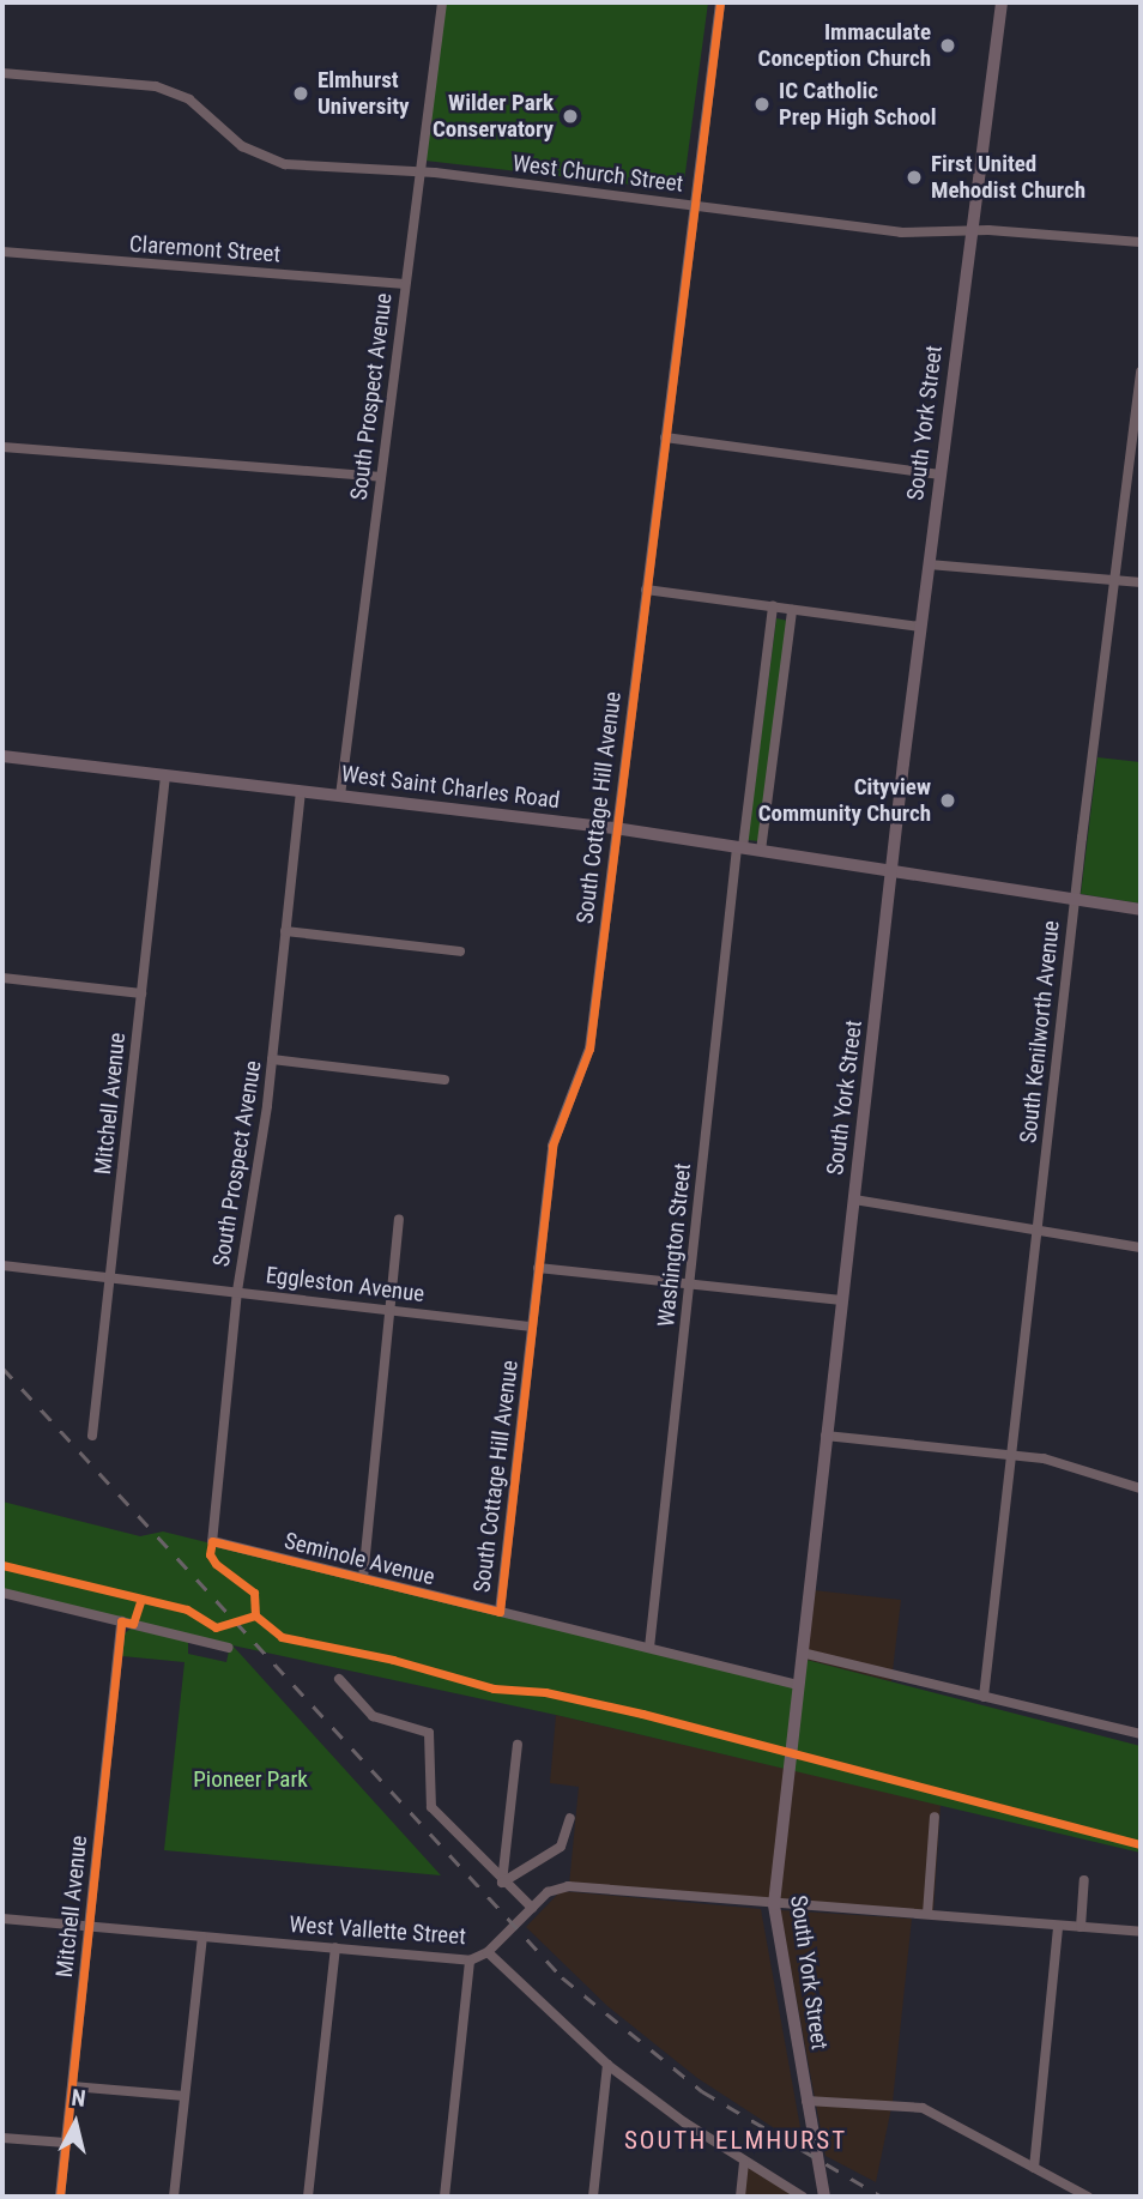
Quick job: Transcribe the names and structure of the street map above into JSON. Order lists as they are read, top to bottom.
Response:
{
  "streets": {
    "main road": ["South York Street", "West Saint Charles Road"],
    "street": [
      "West Church Street",
      "Claremont Street",
      "South Prospect Avenue",
      "South Cottage Hill Avenue",
      "South Kenilworth Avenue",
      "Mitchell Avenue",
      "Washington Street",
      "Eggleston Avenue",
      "Seminole Avenue",
      "West Vallette Street"
    ]
  },
  "crossings": [
    ["West Church Street", "South Prospect Avenue"],
    ["West Church Street", "South York Street"],
    ["West Church Street", "South Cottage Hill Avenue"],
    ["Claremont Street", "South Prospect Avenue"],
    ["South Prospect Avenue", "West Saint Charles Road"],
    ["South Prospect Avenue", "Eggleston Avenue"],
    ["South Prospect Avenue", "Seminole Avenue"],
    ["South York Street", "West Saint Charles Road"],
    ["South York Street", "Seminole Avenue"],
    ["South York Street", "West Vallette Street"],
    ["West Saint Charles Road", "South Cottage Hill Avenue"],
    ["West Saint Charles Road", "South Kenilworth Avenue"],
    ["West Saint Charles Road", "Mitchell Avenue"],
    ["West Saint Charles Road", "Washington Street"],
    ["South Cottage Hill Avenue", "Eggleston Avenue"],
    ["South Cottage Hill Avenue", "Seminole Avenue"],
    ["Mitchell Avenue", "Eggleston Avenue"],
    ["Mitchell Avenue", "West Vallette Street"],
    ["Washington Street", "Seminole Avenue"]
  ],
  "districts": ["SOUTH ELMHURST"],
  "parks": ["Pioneer Park"],
  "places": [
    "Immaculate Conception Church",
    "Elmhurst University",
    "IC Catholic Prep High School",
    "Wilder Park Conservatory",
    "First United Mehodist Church",
    "Cityview Community Church"
  ],
  "north": "top"
}
